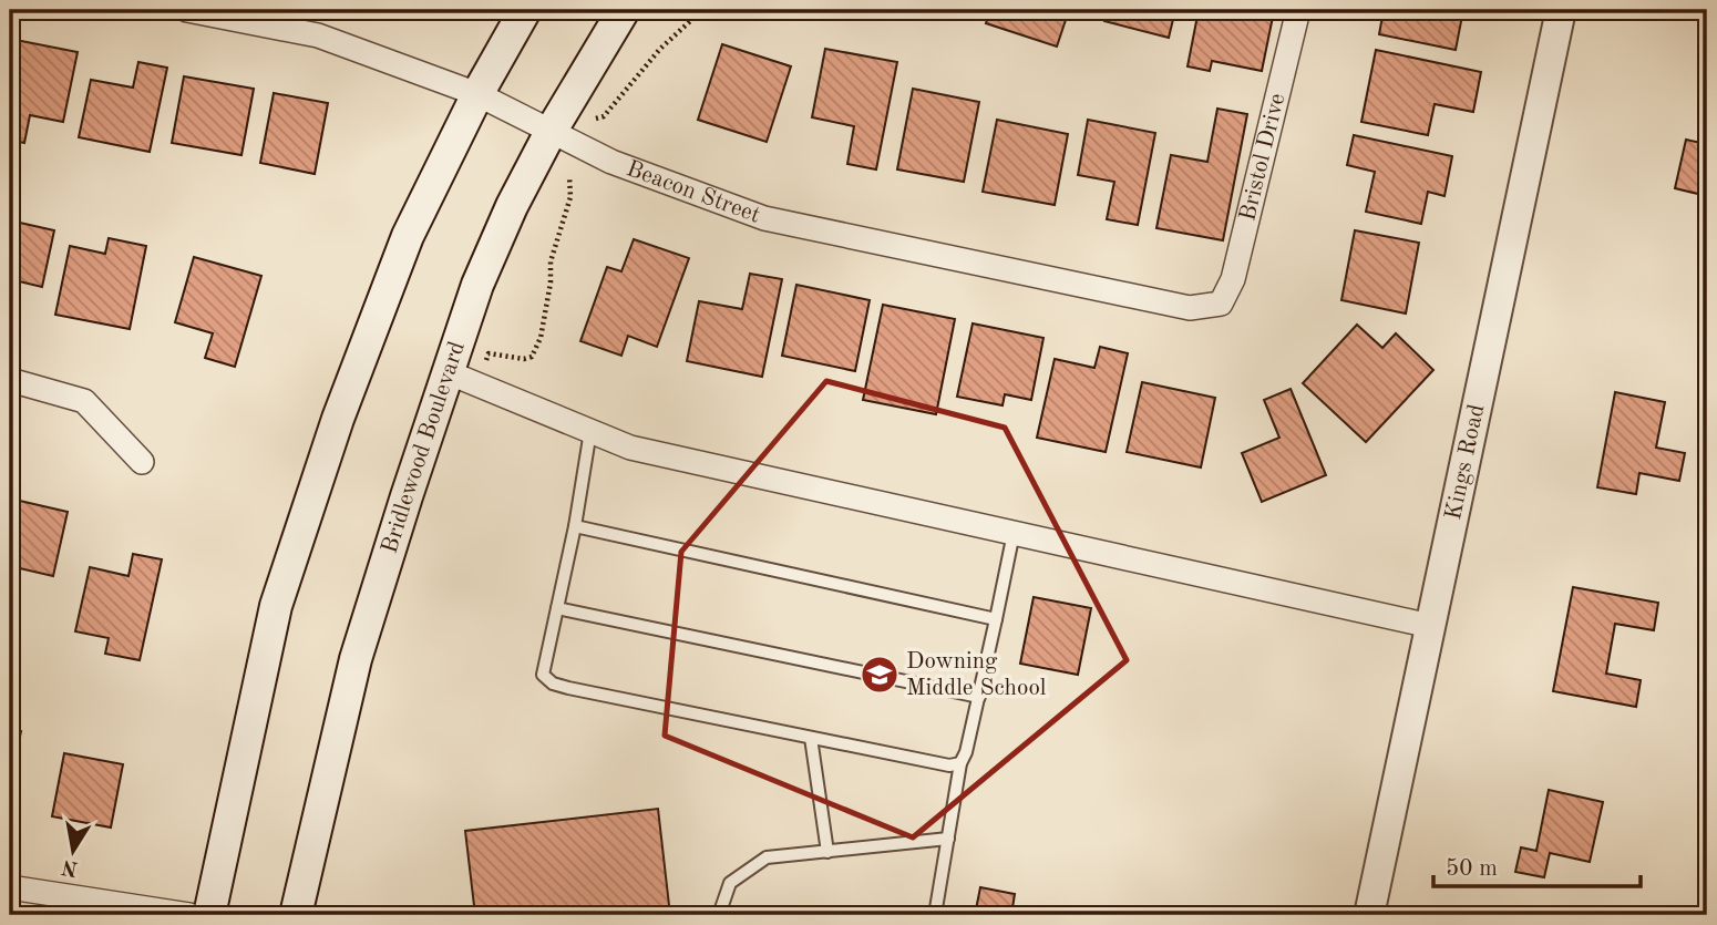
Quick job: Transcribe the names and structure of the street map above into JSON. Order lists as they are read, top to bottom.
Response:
{
  "streets": {
    "main road": ["Bridlewood Boulevard"],
    "street": ["Bristol Drive", "Beacon Street", "Kings Road"]
  },
  "crossings": [
    ["Bristol Drive", "Beacon Street"],
    ["Beacon Street", "Bridlewood Boulevard"]
  ],
  "places": {
    "school or university": ["Downing Middle School"]
  },
  "scale_bar": "50 m",
  "north": "bottom"
}
